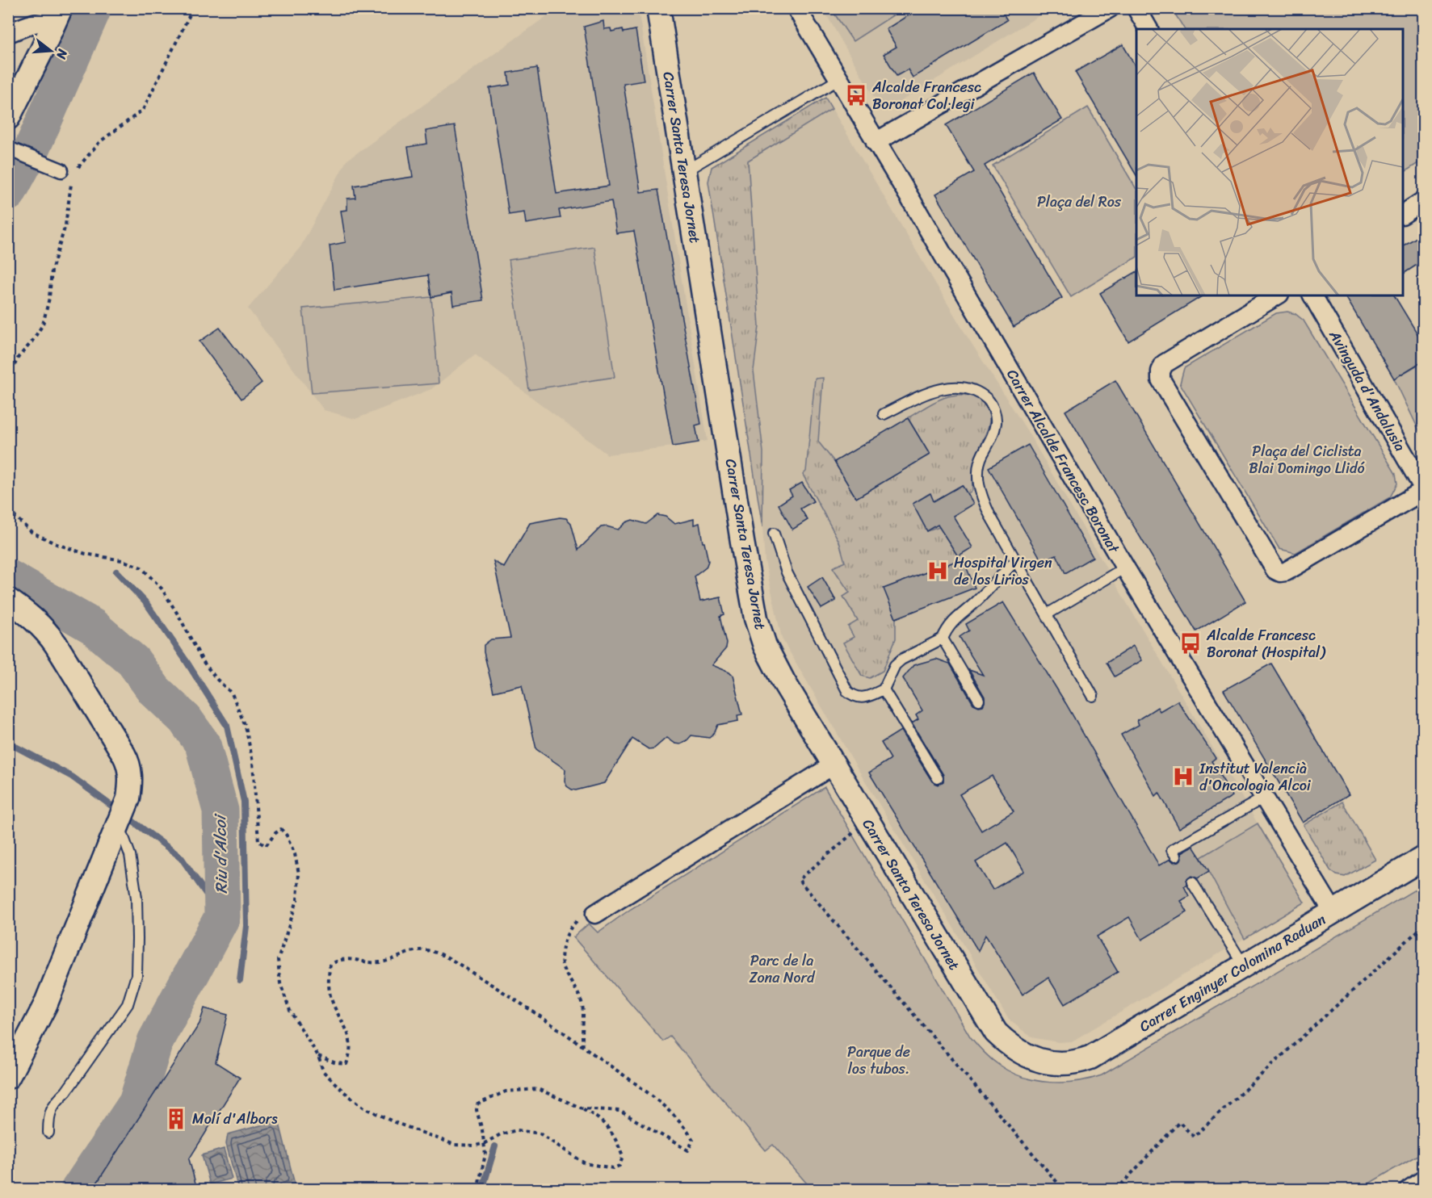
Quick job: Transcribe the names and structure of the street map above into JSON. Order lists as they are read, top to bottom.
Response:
{
  "streets": {
    "street": [
      "Carrer Santa Teresa Jornet",
      "Avinguda d'Andalusia",
      "Carrer Alcalde Francesc Boronat",
      "Carrer Enginyer Colomina Raduan"
    ]
  },
  "crossings": [
    ["Carrer Santa Teresa Jornet", "Carrer Enginyer Colomina Raduan"],
    ["Carrer Alcalde Francesc Boronat", "Carrer Enginyer Colomina Raduan"]
  ],
  "water": ["Riu d'Alcoi"],
  "parks": [
    "Plaça del Ros",
    "Plaça del Ciclista Blai Domingo Llidó",
    "Parc de la Zona Nord",
    "Parque de los tubos."
  ],
  "places": {
    "bus stop": ["Alcalde Francesc Boronat Col·legi", "Alcalde Francesc Boronat (Hospital)"],
    "hospital": ["Hospital Virgen de los Lirios", "Institut Valencià d'Oncologia Alcoi"],
    "building": ["Molí d'Albors"]
  },
  "north": "right"
}
